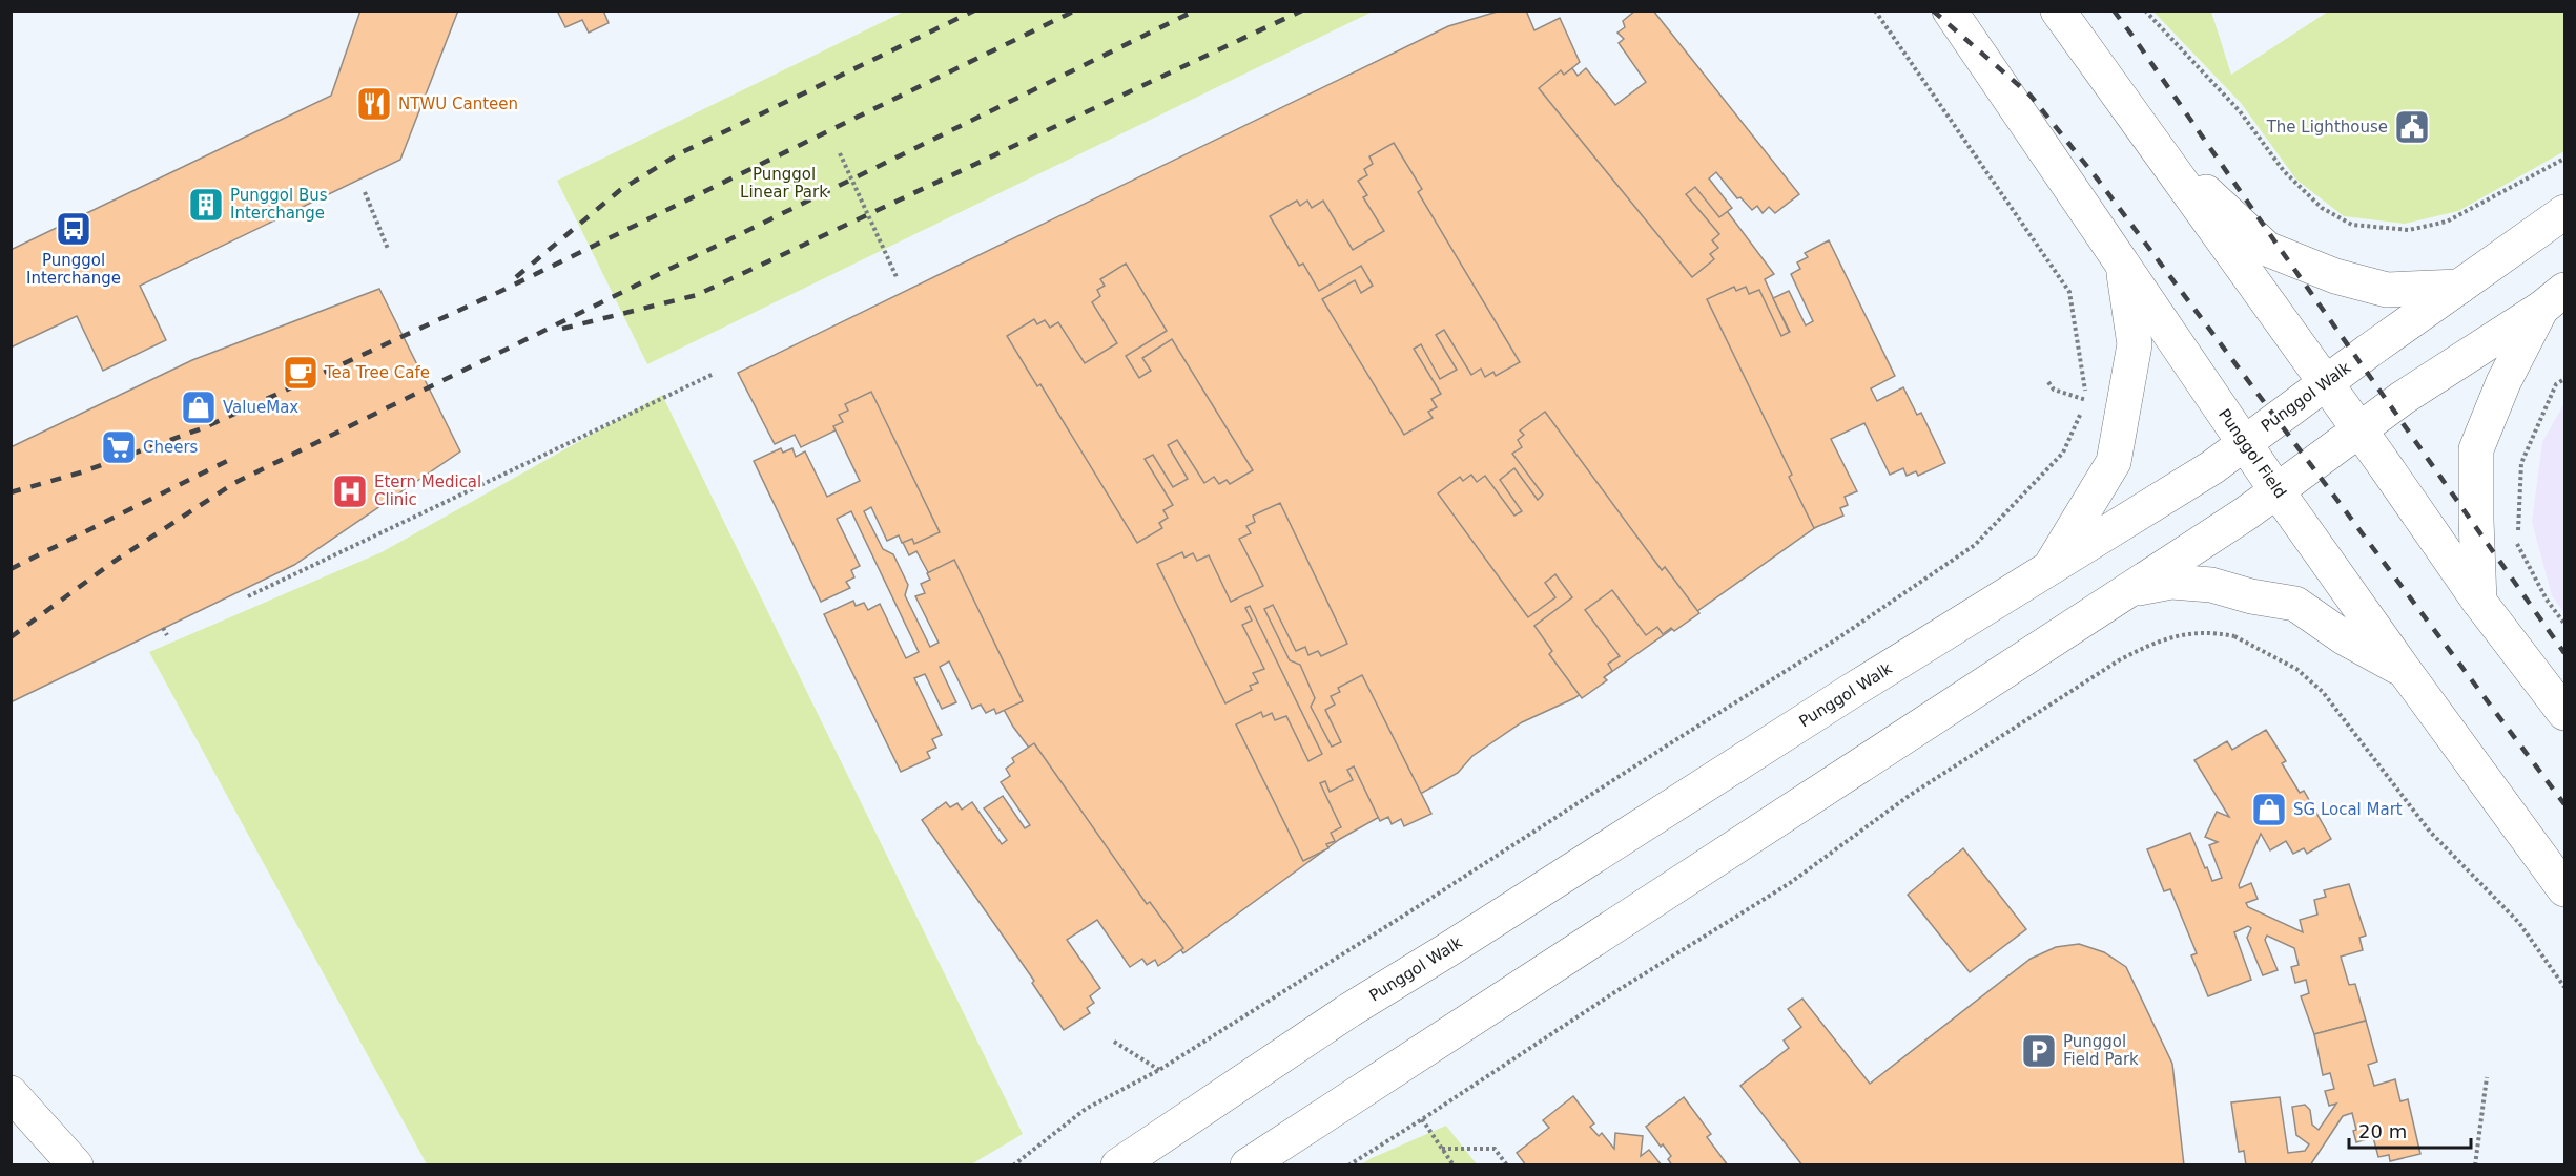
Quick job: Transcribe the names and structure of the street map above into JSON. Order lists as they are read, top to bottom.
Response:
{
  "streets": {
    "street": ["Punggol Walk", "Punggol Field"]
  },
  "crossings": [
    ["Punggol Walk", "Punggol Field"]
  ],
  "parks": ["Punggol Linear Park"],
  "places": {
    "restaurant": ["NTWU Canteen"],
    "public building": ["The Lighthouse"],
    "building": ["Punggol Bus Interchange"],
    "bus stop": ["Punggol Interchange"],
    "cafe": ["Tea Tree Cafe"],
    "shop": ["ValueMax", "SG Local Mart"],
    "supermarket": ["Cheers"],
    "hospital": ["Etern Medical Clinic"],
    "parking": ["Punggol Field Park"]
  },
  "scale_bar": "20 m"
}
